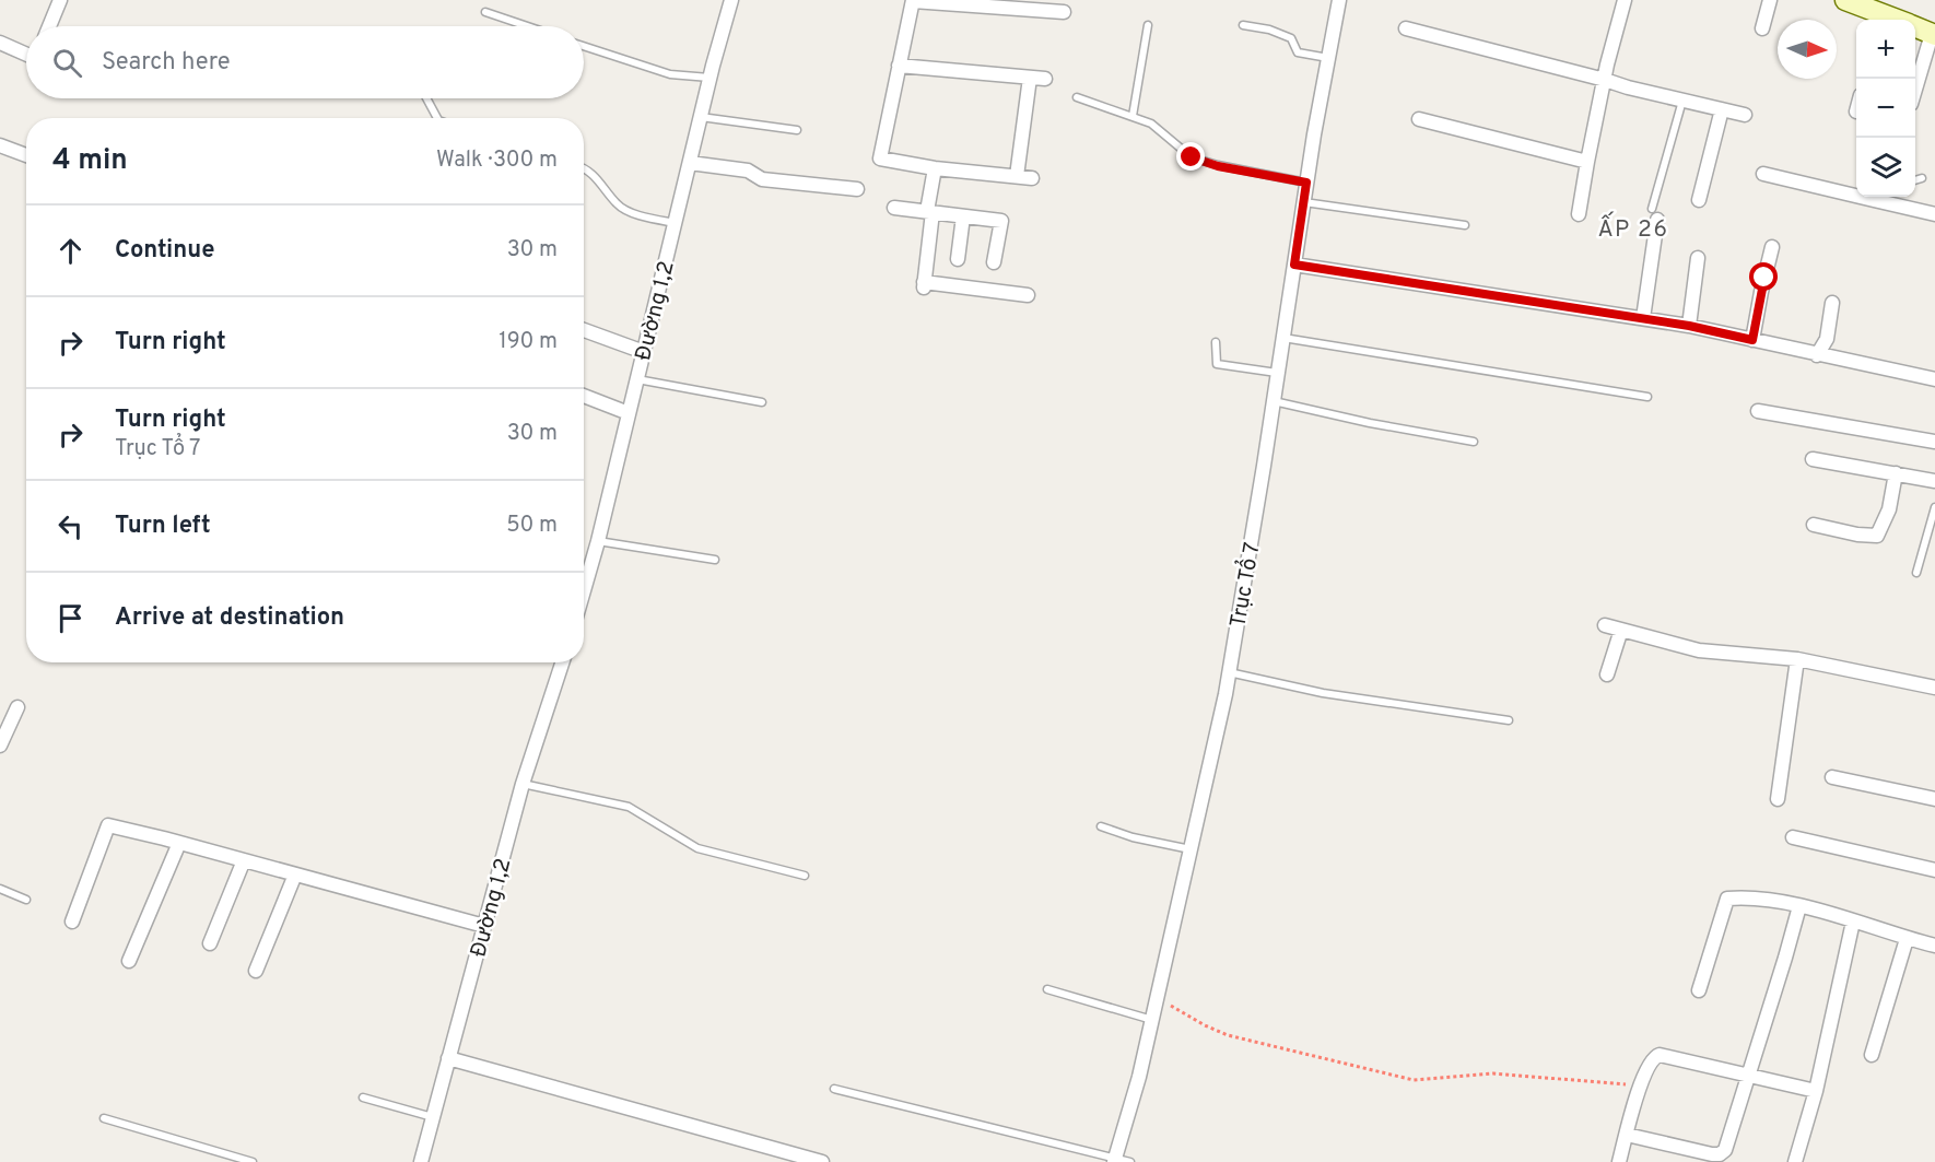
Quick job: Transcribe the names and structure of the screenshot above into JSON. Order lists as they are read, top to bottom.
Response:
{
  "streets": {
    "street": ["Đường 1,2", "Trục Tổ 7"]
  },
  "districts": ["ẤP 26"],
  "north": "right",
  "page": {
    "map_buttons": ["+", "−"],
    "search": "Search here",
    "heading": ["4 min", "Walk · 300 m"],
    "list": [
      ["Continue", "30 m"],
      ["Turn right", "190 m"],
      ["Turn right", "Trục Tổ 7", "30 m"],
      ["Turn left", "50 m"],
      "Arrive at destination"
    ]
  }
}
